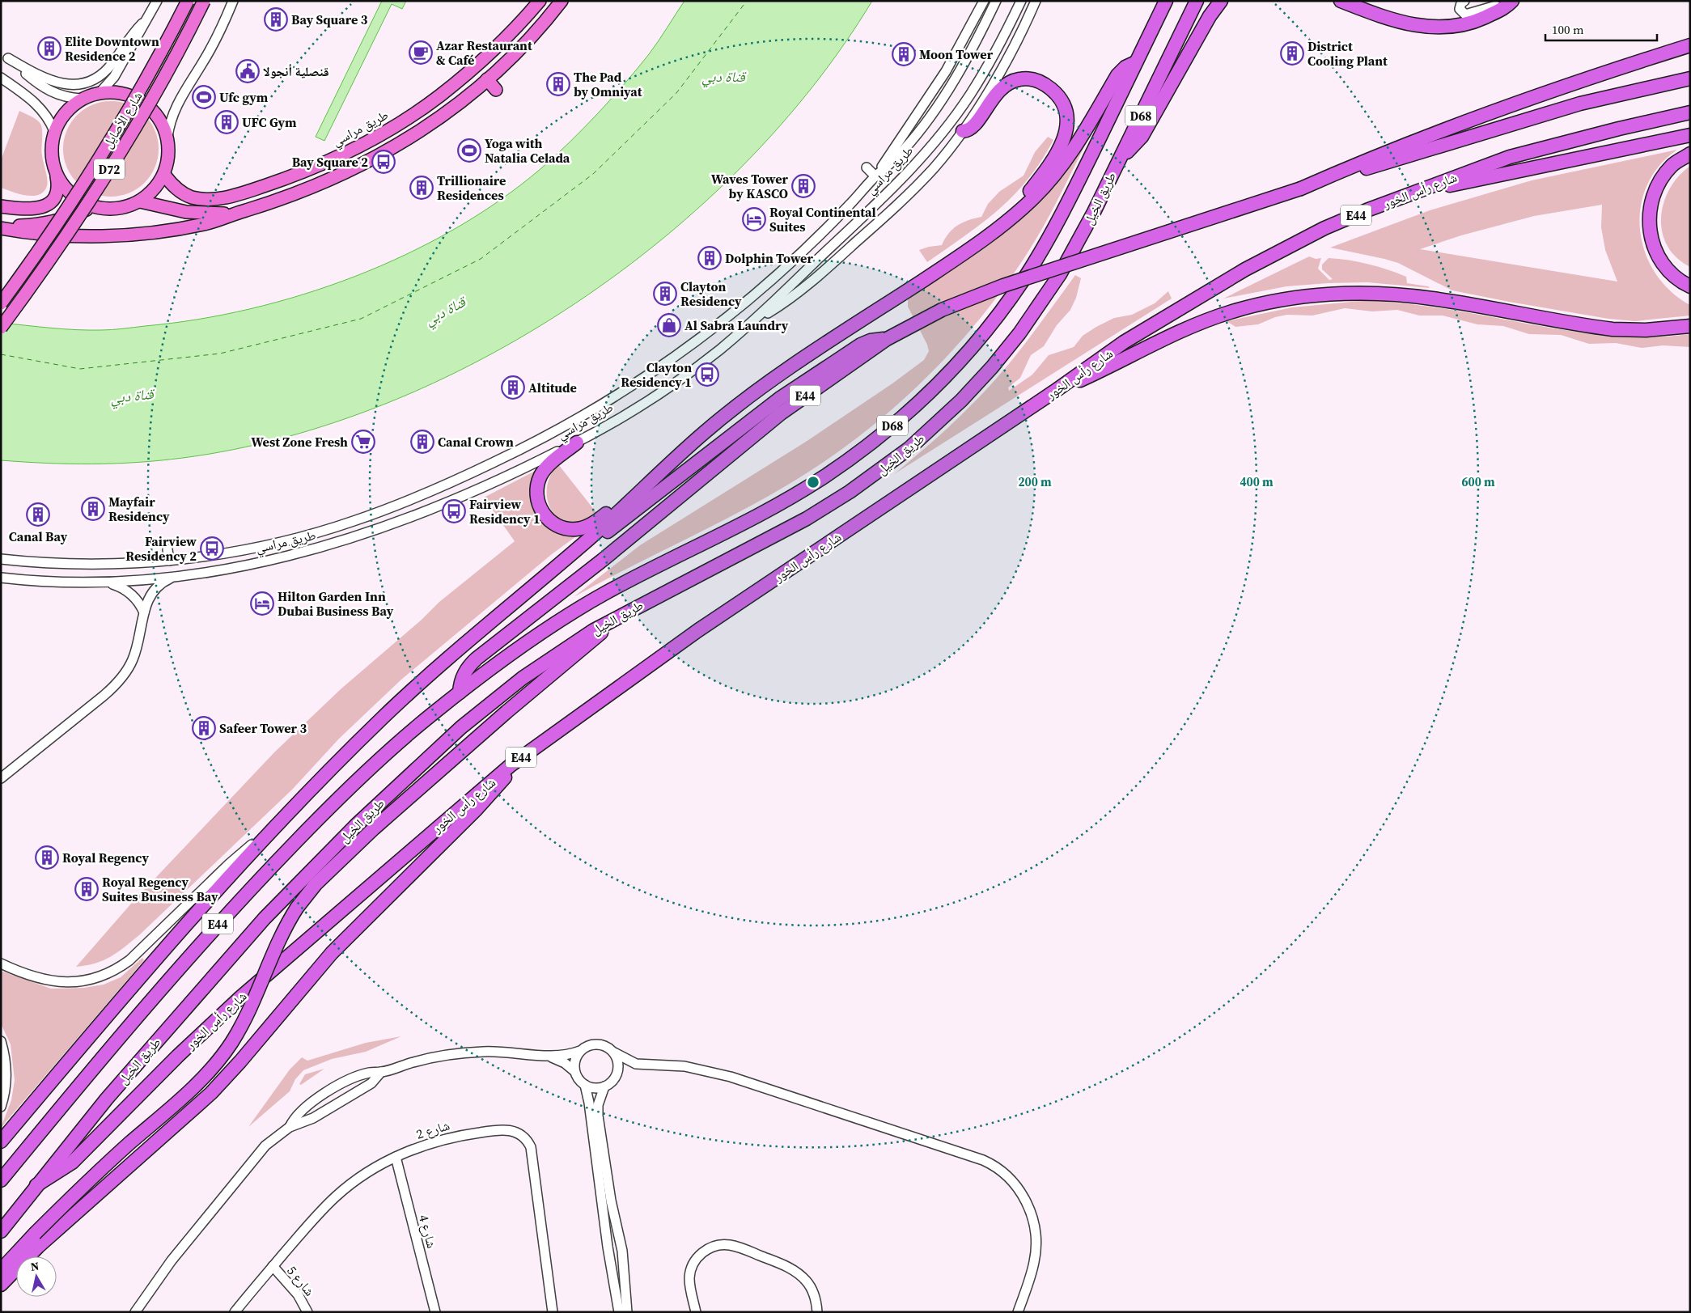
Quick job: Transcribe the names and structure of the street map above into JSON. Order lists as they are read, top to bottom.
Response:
{
  "streets": {
    "highway": [
      "D68",
      "شارع رأس الخور",
      "طريق الخيل",
      "E44"
    ],
    "main road": ["شارع الأصايل", "طريق مراسي", "D72"],
    "street": ["شارع 2", "شارع 4", "شارع 5"]
  },
  "crossings": [
    ["شارع رأس الخور", "طريق الخيل"],
    ["طريق الخيل", "E44"],
    ["شارع 2", "شارع 4"],
    ["شارع 2", "شارع 5"]
  ],
  "water": ["قناة دبي"],
  "places": {
    "building": [
      "Bay Square 3",
      "Elite Downtown Residence 2",
      "District Cooling Plant",
      "Moon Tower",
      "The Pad by Omniyat",
      "UFC Gym",
      "Waves Tower by KASCO",
      "Trillionaire Residences",
      "Dolphin Tower",
      "Clayton Residency",
      "Altitude",
      "Canal Crown",
      "Mayfair Residency",
      "Canal Bay",
      "Safeer Tower 3",
      "Royal Regency",
      "Royal Regency Suites Business Bay"
    ],
    "cafe": ["Azar Restaurant & Café"],
    "public building": ["قنصلية أنجولا"],
    "sports": ["Ufc gym", "Yoga with Natalia Celada"],
    "bus stop": [
      "Bay Square 2",
      "Clayton Residency 1",
      "Fairview Residency 1",
      "Fairview Residency 2"
    ],
    "hotel": ["Royal Continental Suites", "Hilton Garden Inn Dubai Business Bay"],
    "shop": ["Al Sabra Laundry"],
    "supermarket": ["West Zone Fresh"]
  },
  "scale_bar": "100 m",
  "north": "top",
  "rings": ["200 m", "400 m", "600 m"]
}
